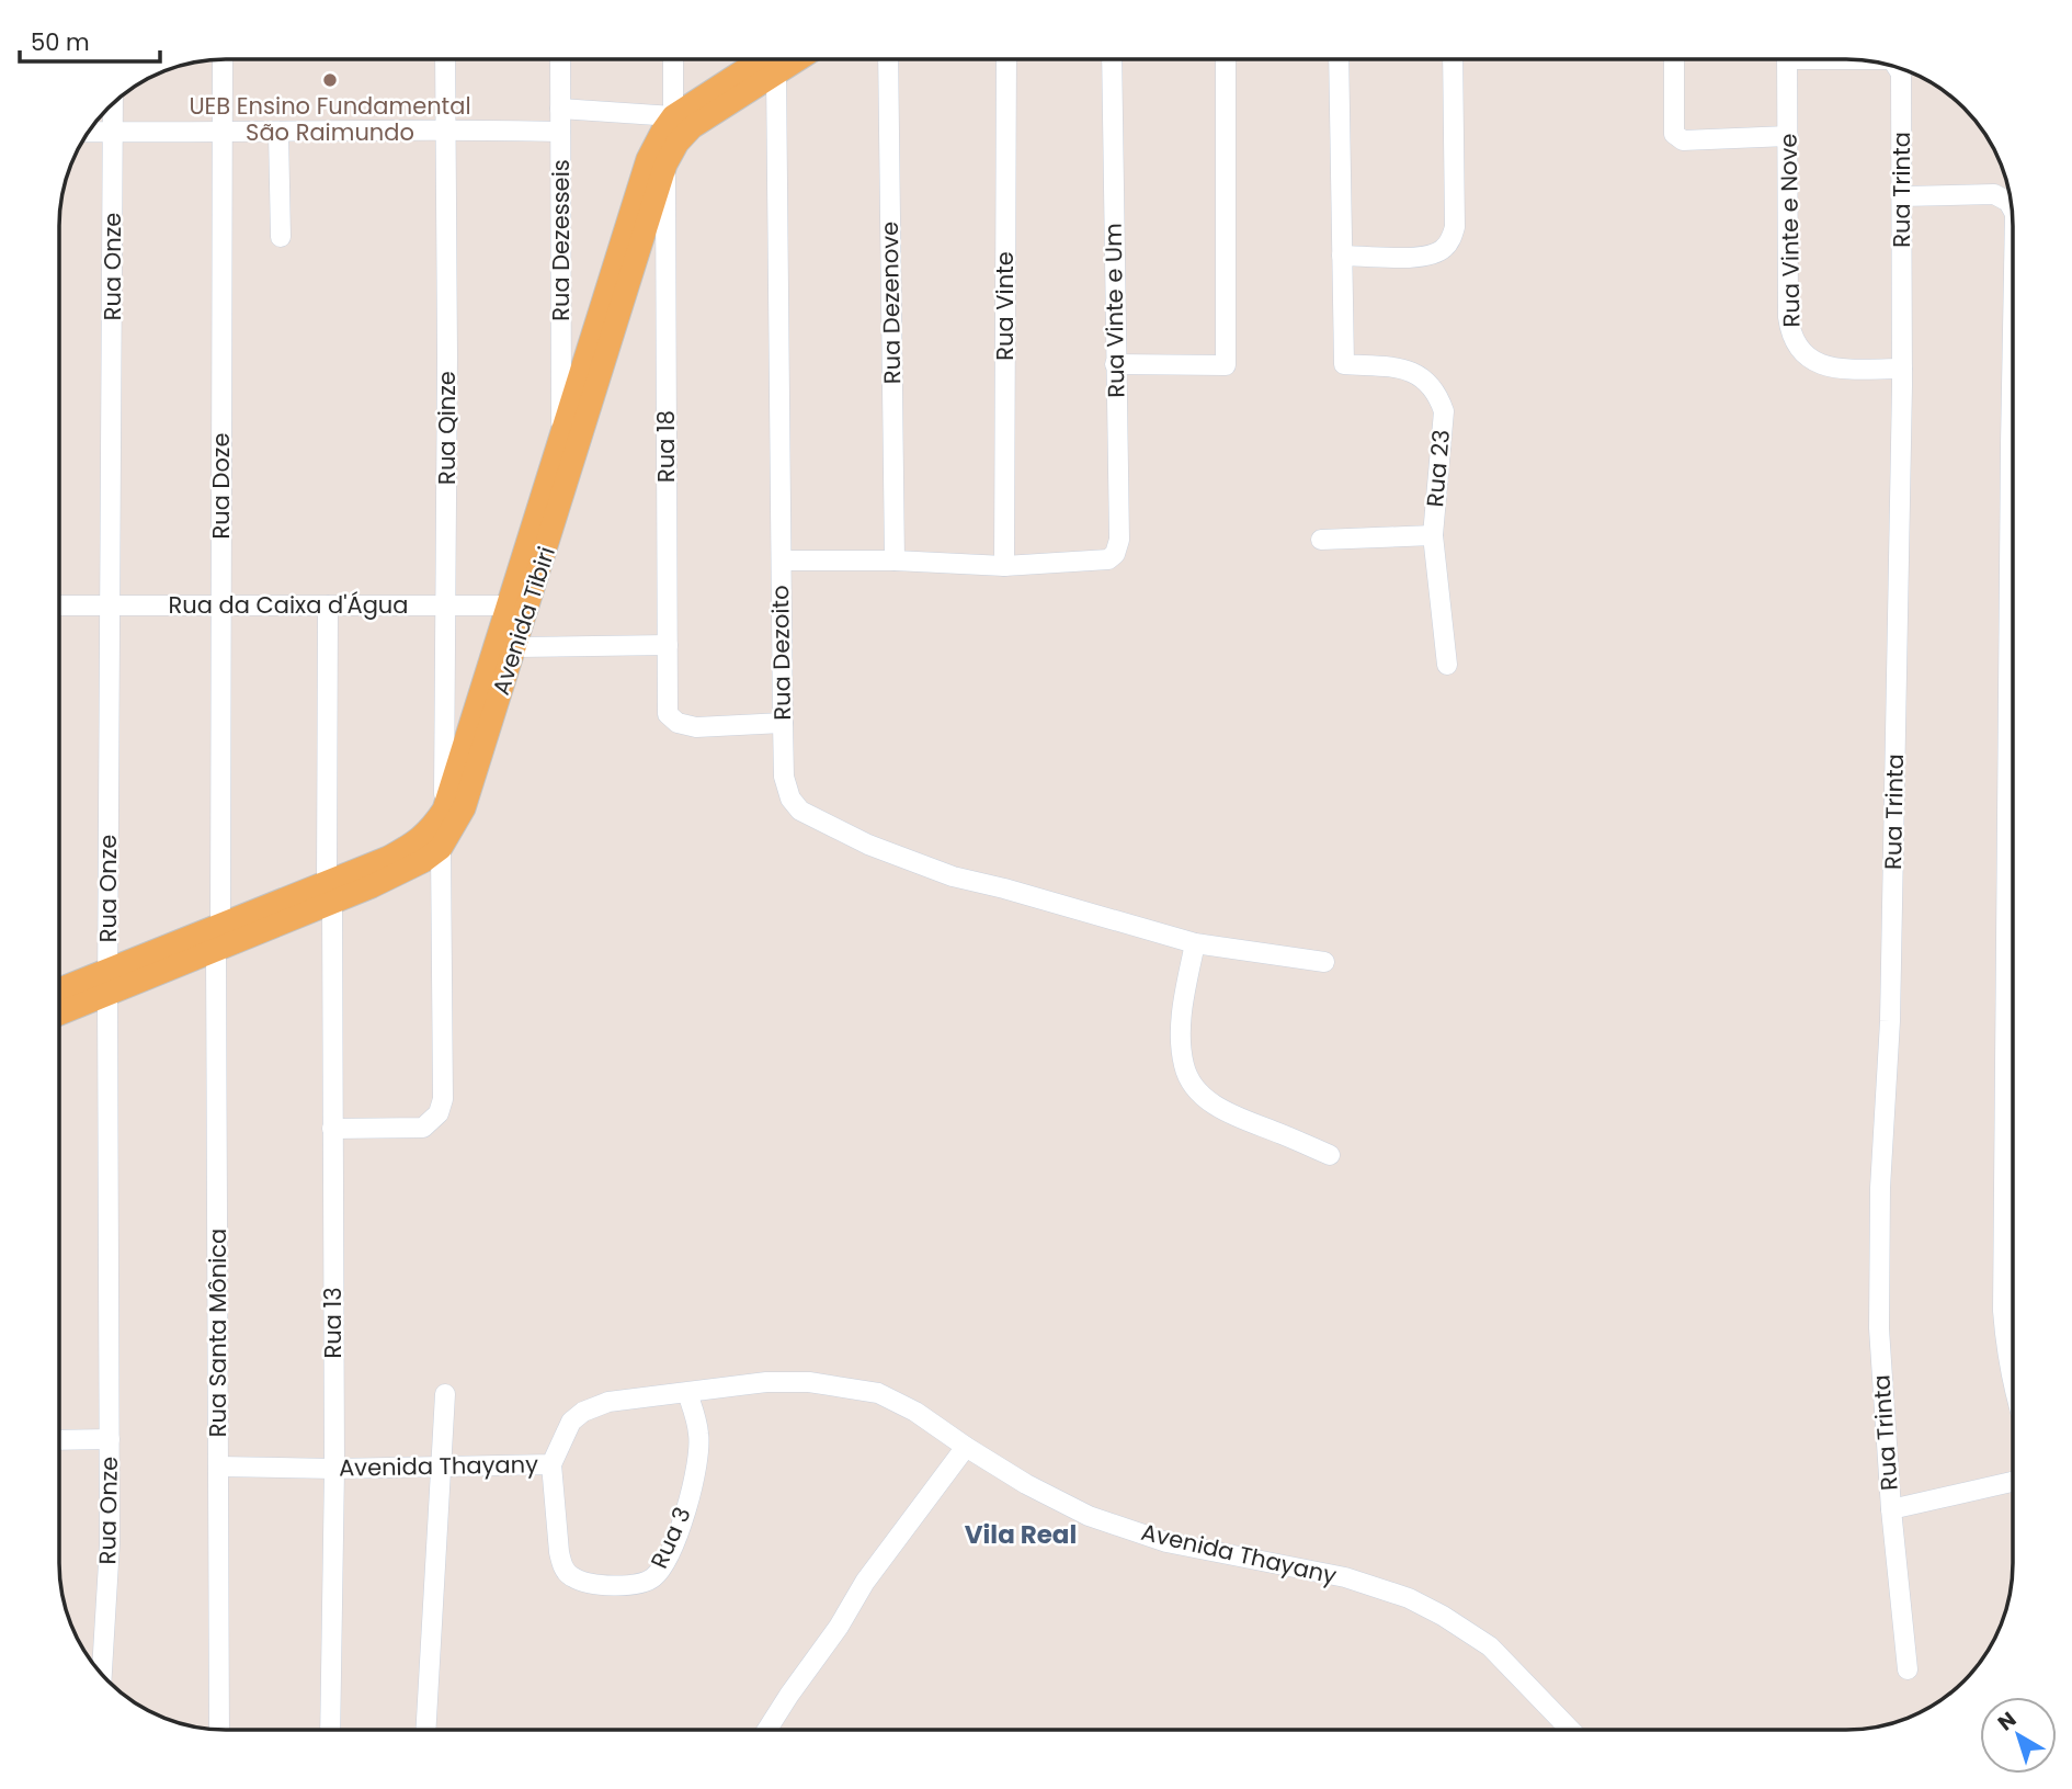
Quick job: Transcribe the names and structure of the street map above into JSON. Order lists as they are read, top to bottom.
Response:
{
  "streets": {
    "main road": ["Avenida Tibiri"],
    "street": [
      "Rua Trinta",
      "Rua Vinte e Nove",
      "Rua Dezesseis",
      "Rua Onze",
      "Rua Dezenove",
      "Rua Vinte",
      "Rua Vinte e Um",
      "Rua Qinze",
      "Rua 18",
      "Rua 23",
      "Rua Doze",
      "Rua da Caixa d'Água",
      "Rua Dezoito",
      "Rua 13",
      "Rua Santa Mônica",
      "Avenida Thayany",
      "Rua 3"
    ]
  },
  "crossings": [
    ["Rua Trinta", "Rua Vinte e Nove"],
    ["Rua Dezesseis", "Avenida Tibiri"],
    ["Rua Onze", "Rua da Caixa d'Água"],
    ["Rua Onze", "Avenida Tibiri"],
    ["Rua Vinte", "Rua Vinte e Um"],
    ["Rua Qinze", "Rua da Caixa d'Água"],
    ["Rua Qinze", "Avenida Tibiri"],
    ["Rua 18", "Avenida Tibiri"],
    ["Rua 18", "Rua Dezoito"],
    ["Rua Doze", "Rua da Caixa d'Água"],
    ["Rua Doze", "Avenida Tibiri"],
    ["Rua Doze", "Rua Santa Mônica"],
    ["Rua da Caixa d'Água", "Avenida Tibiri"],
    ["Rua da Caixa d'Água", "Rua 13"],
    ["Avenida Tibiri", "Rua Dezoito"],
    ["Avenida Tibiri", "Rua 13"],
    ["Avenida Tibiri", "Rua Santa Mônica"],
    ["Rua 13", "Avenida Thayany"],
    ["Rua Santa Mônica", "Avenida Thayany"],
    ["Avenida Thayany", "Rua 3"]
  ],
  "districts": ["Vila Real"],
  "places": ["UEB Ensino Fundamental São Raimundo"],
  "scale_bar": "50 m",
  "north": "top left"
}
